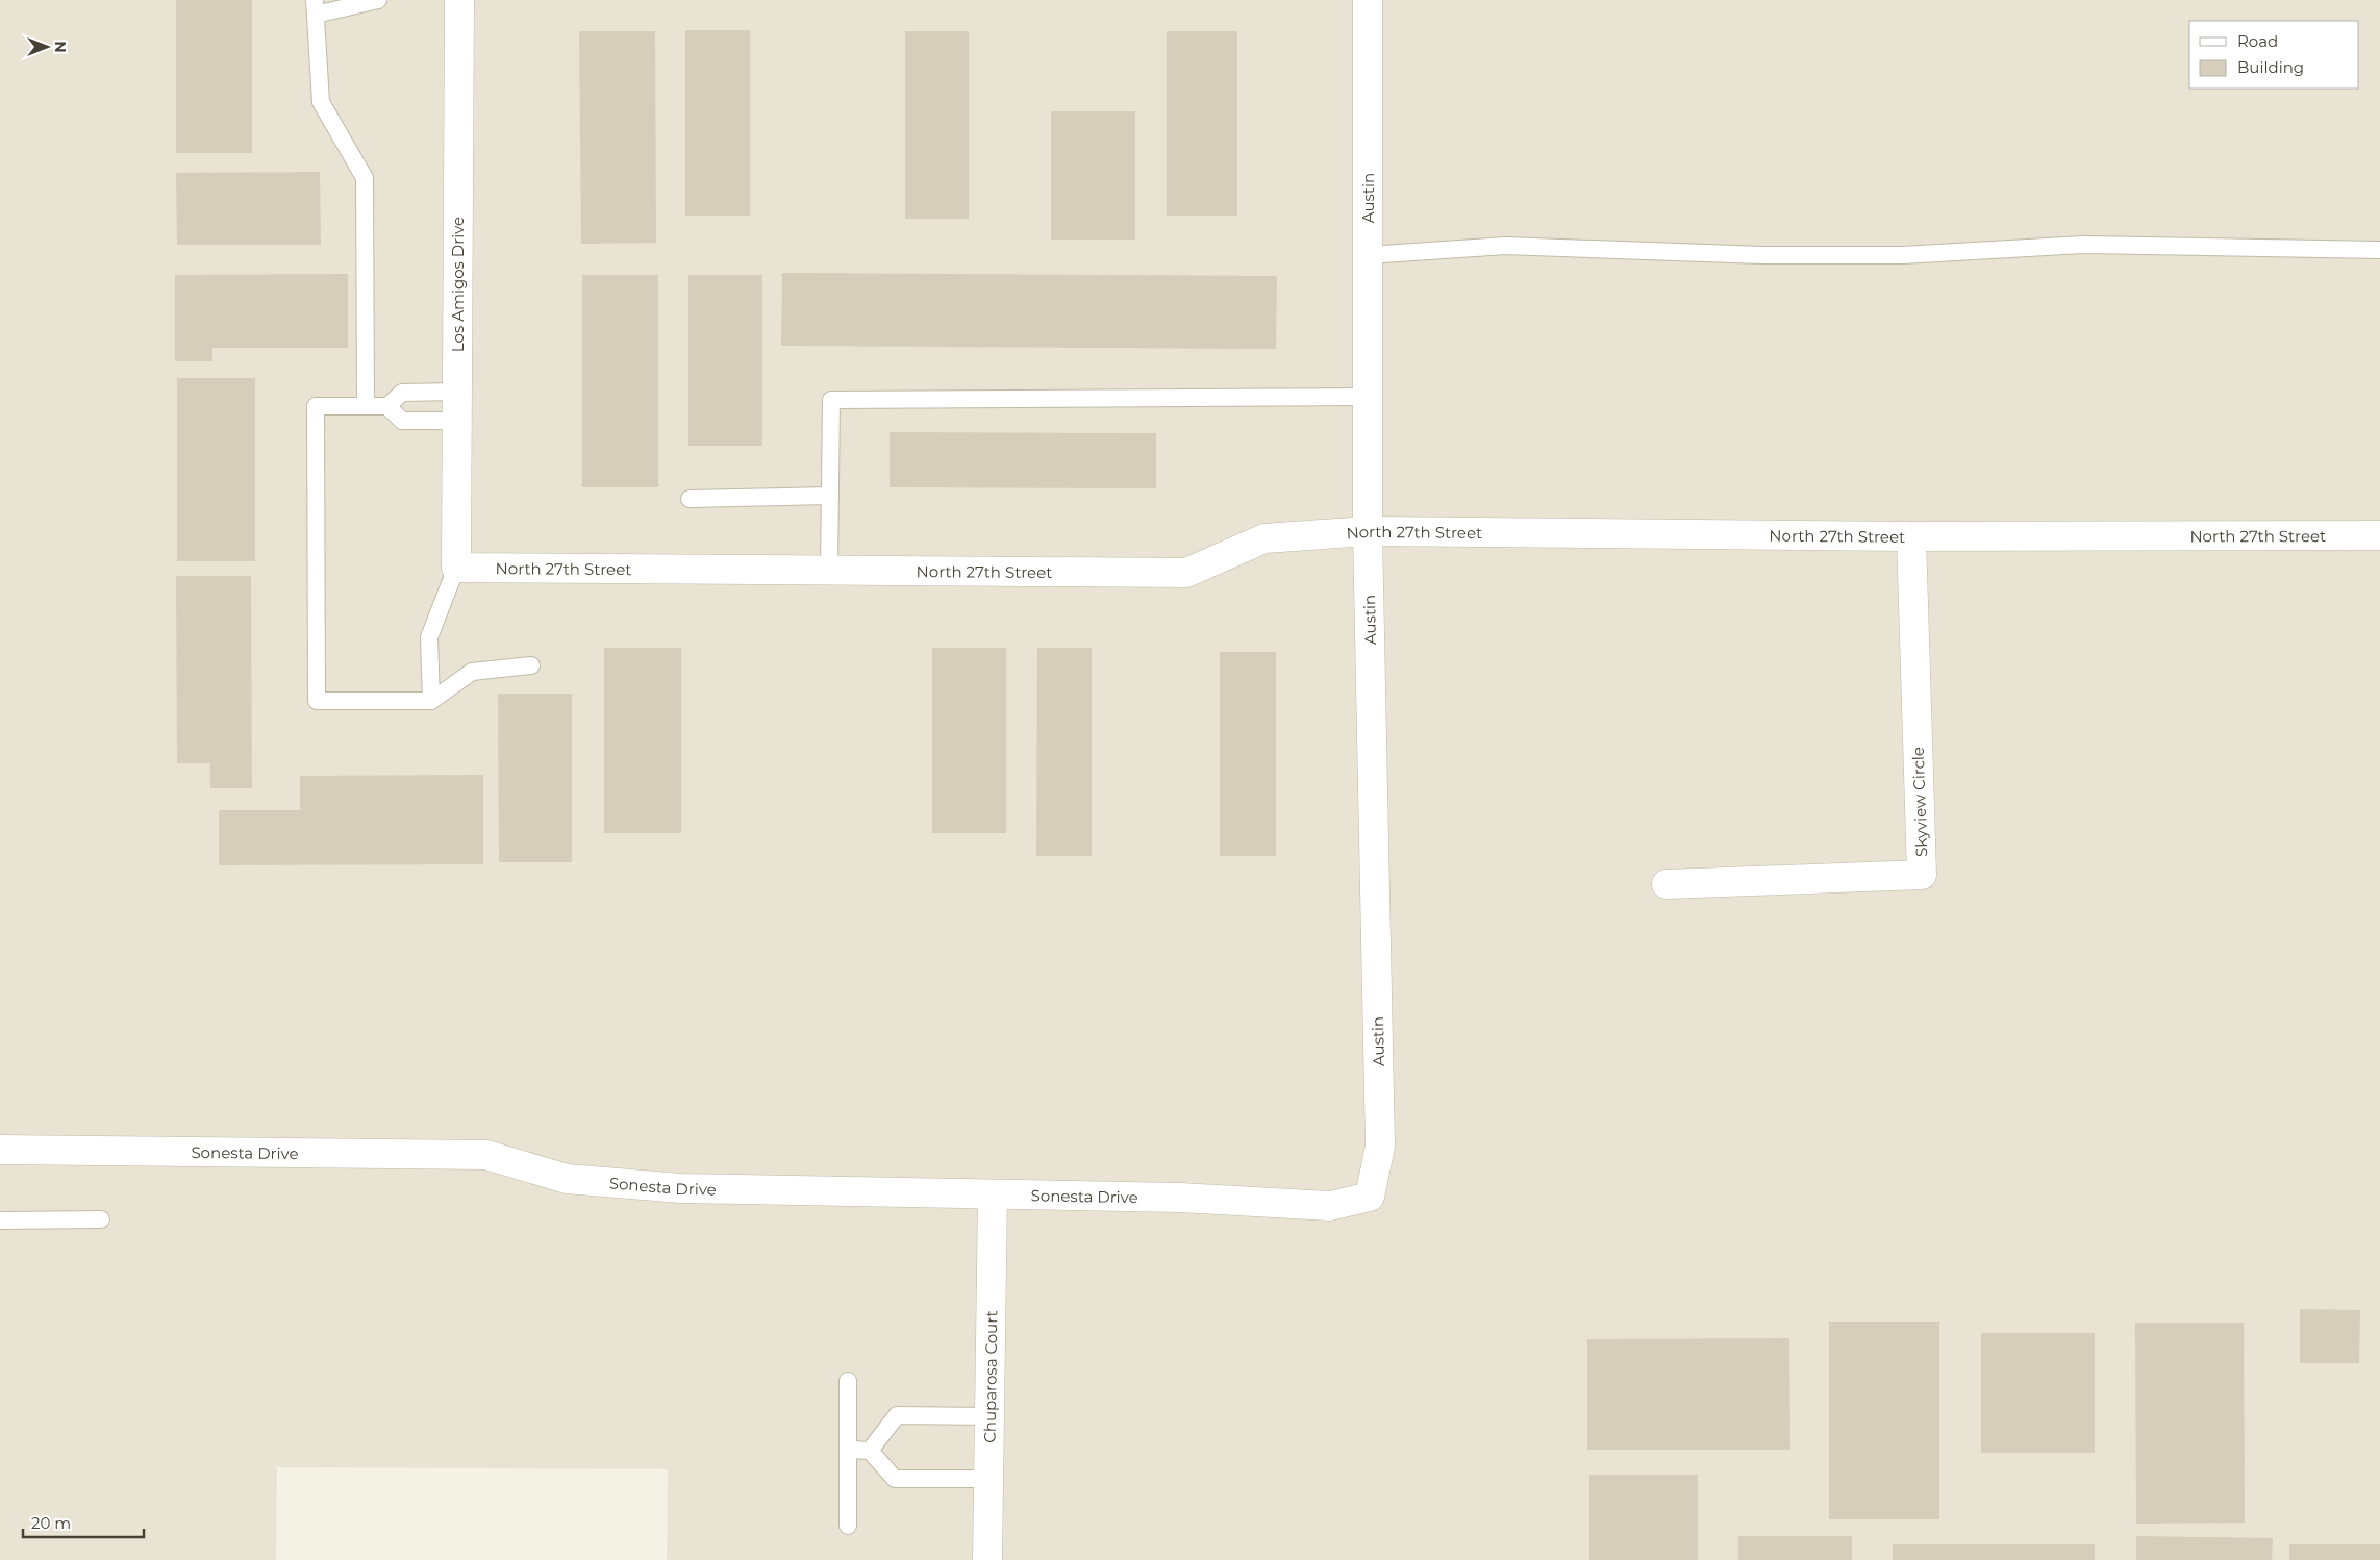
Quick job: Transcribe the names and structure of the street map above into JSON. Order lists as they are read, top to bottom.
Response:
{
  "streets": {
    "street": [
      "Austin",
      "Los Amigos Drive",
      "North 27th Street",
      "Skyview Circle",
      "Sonesta Drive",
      "Chuparosa Court"
    ]
  },
  "crossings": [
    ["Austin", "North 27th Street"],
    ["Austin", "Sonesta Drive"],
    ["Los Amigos Drive", "North 27th Street"],
    ["North 27th Street", "Skyview Circle"],
    ["Sonesta Drive", "Chuparosa Court"]
  ],
  "legend": ["Road", "Building"],
  "scale_bar": "20 m",
  "north": "right"
}
